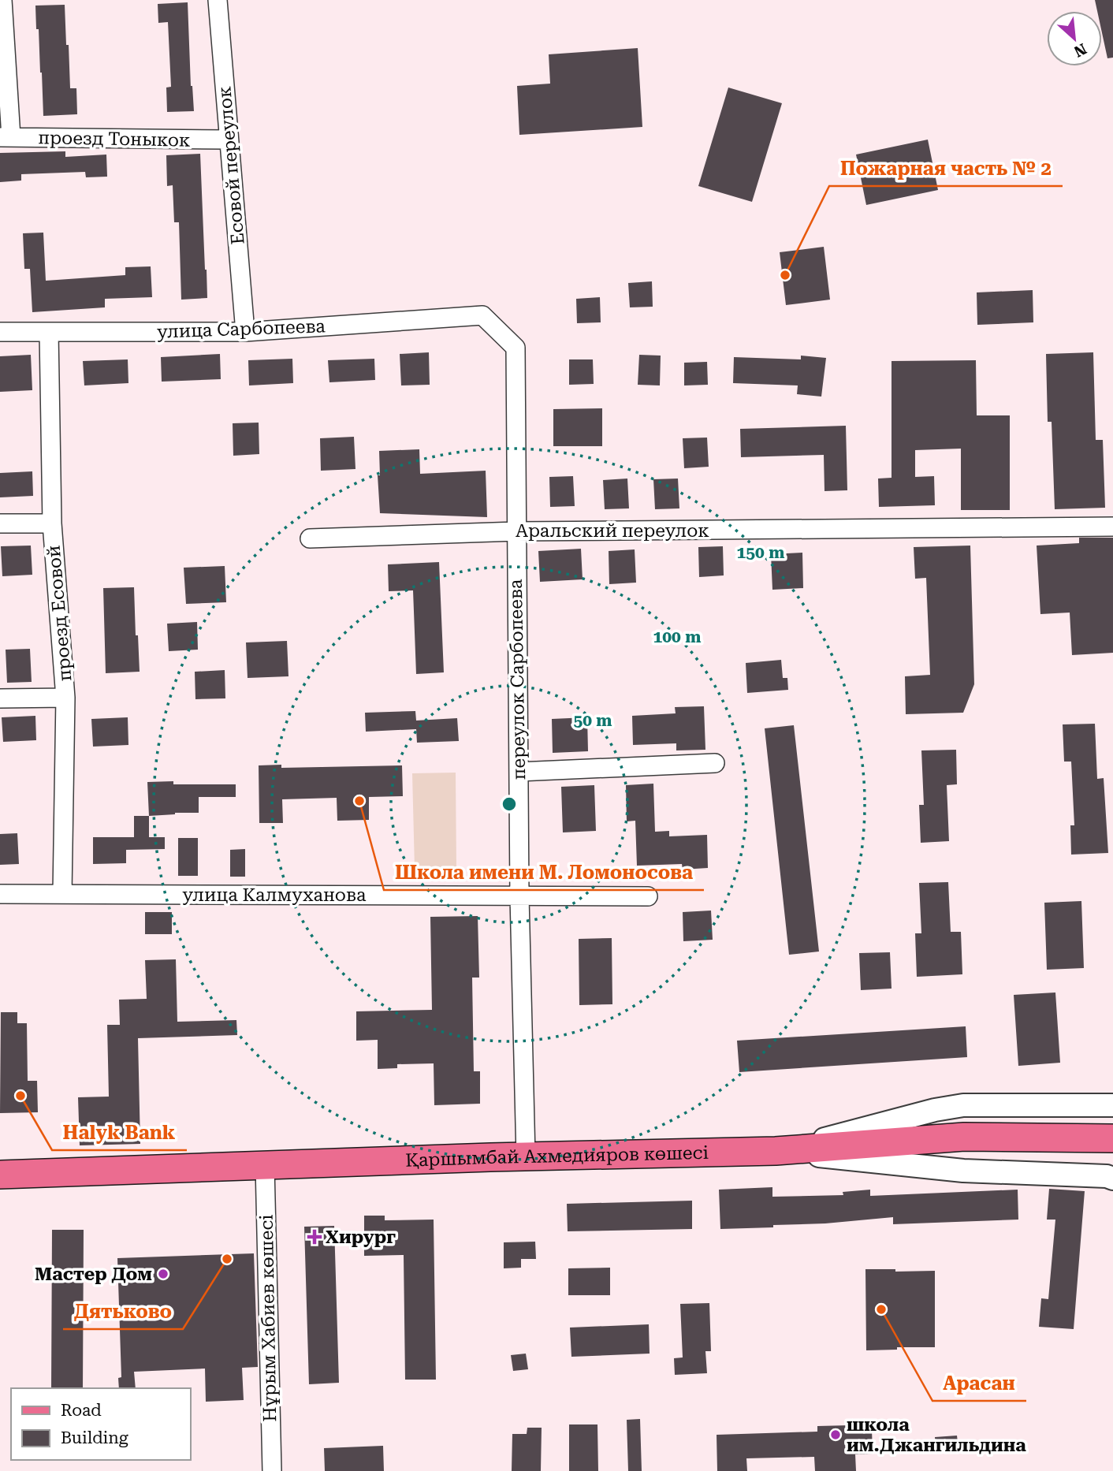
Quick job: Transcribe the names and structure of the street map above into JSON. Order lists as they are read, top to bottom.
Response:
{
  "streets": {
    "main road": ["Қаршымбай Ахмедияров көшесі"],
    "street": [
      "проезд Тоныкок",
      "Есовой переулок",
      "улица Сарбопеева",
      "Аральский переулок",
      "проезд Есовой",
      "переулок Сарбопеева",
      "улица Калмуханова",
      "Нұрым Хабиев көшесі"
    ]
  },
  "crossings": [
    ["проезд Тоныкок", "Есовой переулок"],
    ["Есовой переулок", "улица Сарбопеева"],
    ["улица Сарбопеева", "проезд Есовой"],
    ["улица Сарбопеева", "переулок Сарбопеева"],
    ["Аральский переулок", "переулок Сарбопеева"],
    ["проезд Есовой", "улица Калмуханова"],
    ["переулок Сарбопеева", "улица Калмуханова"],
    ["переулок Сарбопеева", "Қаршымбай Ахмедияров көшесі"],
    ["Қаршымбай Ахмедияров көшесі", "Нұрым Хабиев көшесі"]
  ],
  "places": {
    "other": [
      "Пожарная часть № 2",
      "Школа имени М. Ломоносова",
      "Halyk Bank",
      "Дятьково",
      "Мастер Дом",
      "Арасан",
      "школа им.Джангильдина"
    ],
    "health": ["Хирург"]
  },
  "legend": ["Road", "Building"],
  "north": "bottom right",
  "rings": ["150 m", "100 m", "50 m"]
}
